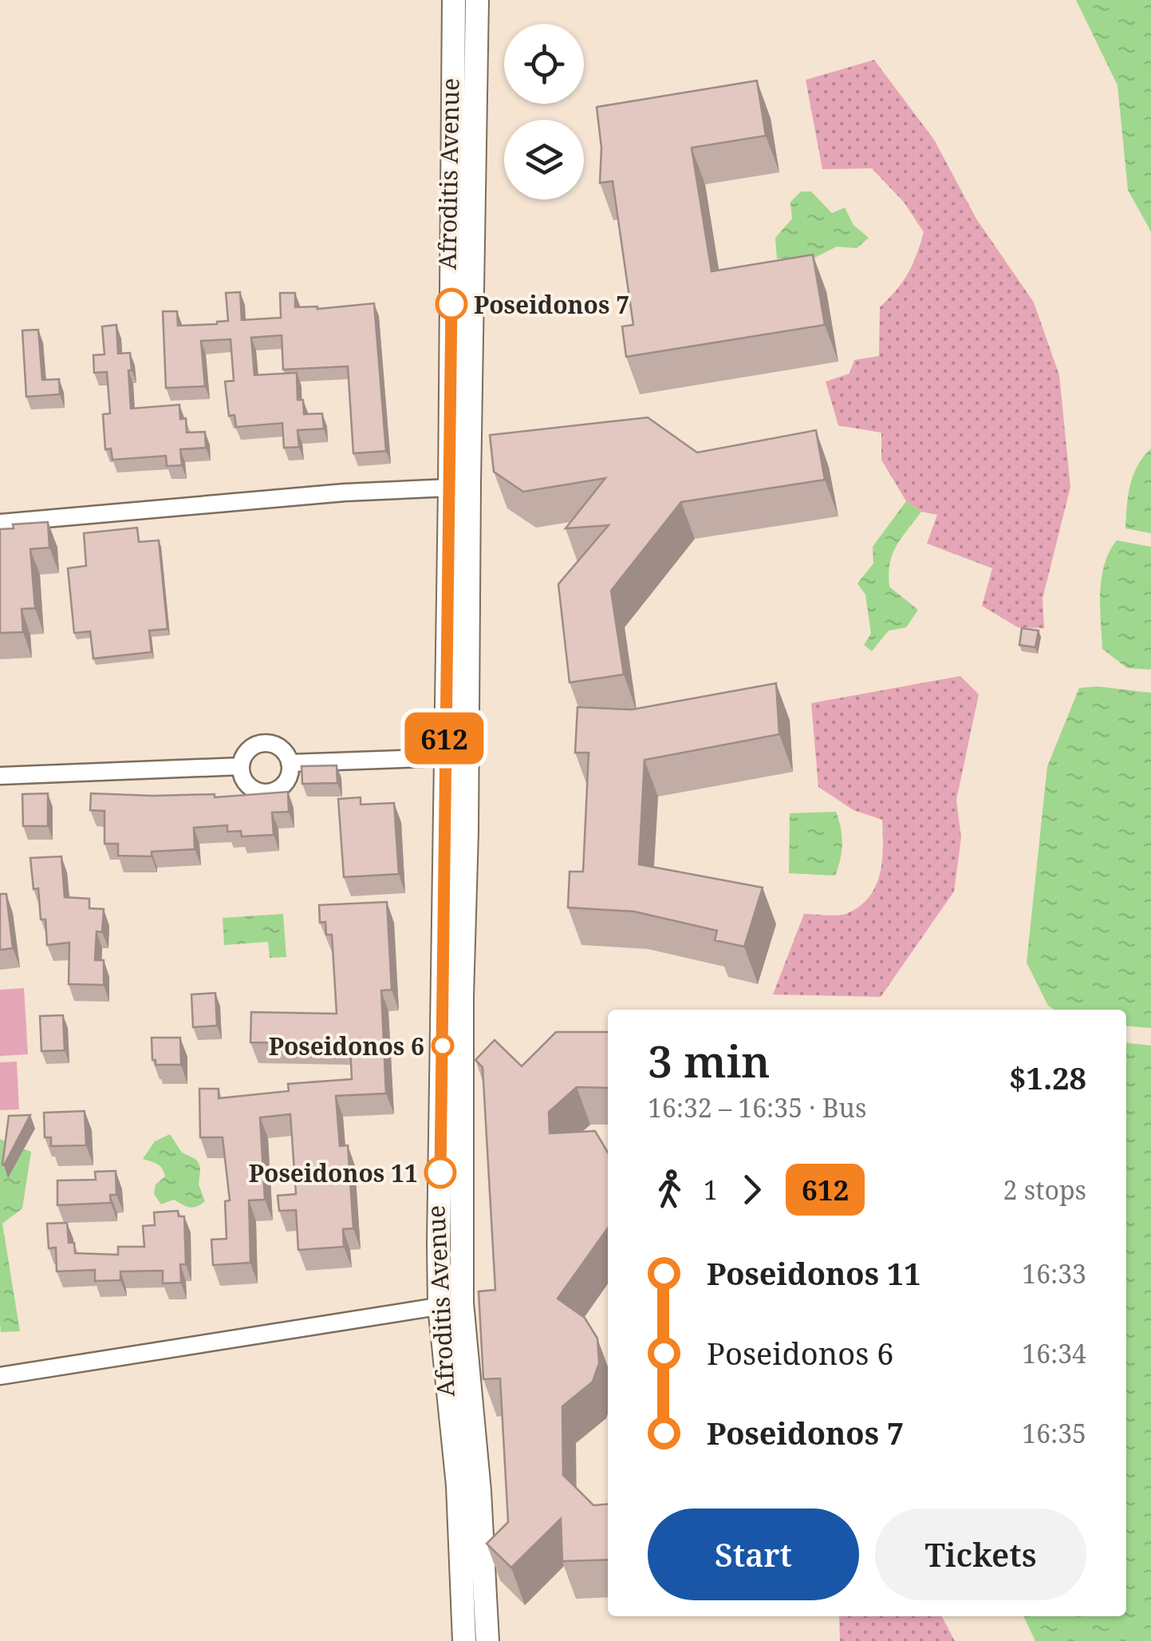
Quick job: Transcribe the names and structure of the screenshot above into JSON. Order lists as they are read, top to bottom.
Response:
{
  "streets": {
    "main road": ["Afroditis Avenue"]
  },
  "places": ["Poseidonos 7", "Poseidonos 6", "Poseidonos 11"],
  "lines": ["bus line 612"],
  "page": {
    "on_map": "612",
    "heading": ["3 min", "16:32 – 16:35 · Bus", "$1.28"],
    "legs": ["1", "612", "2 stops"],
    "list": [
      {
        "name": "Poseidonos 11",
        "value": "16:33"
      },
      {
        "name": "Poseidonos 6",
        "value": "16:34"
      },
      {
        "name": "Poseidonos 7",
        "value": "16:35"
      }
    ],
    "buttons": ["Start", "Tickets"]
  }
}
